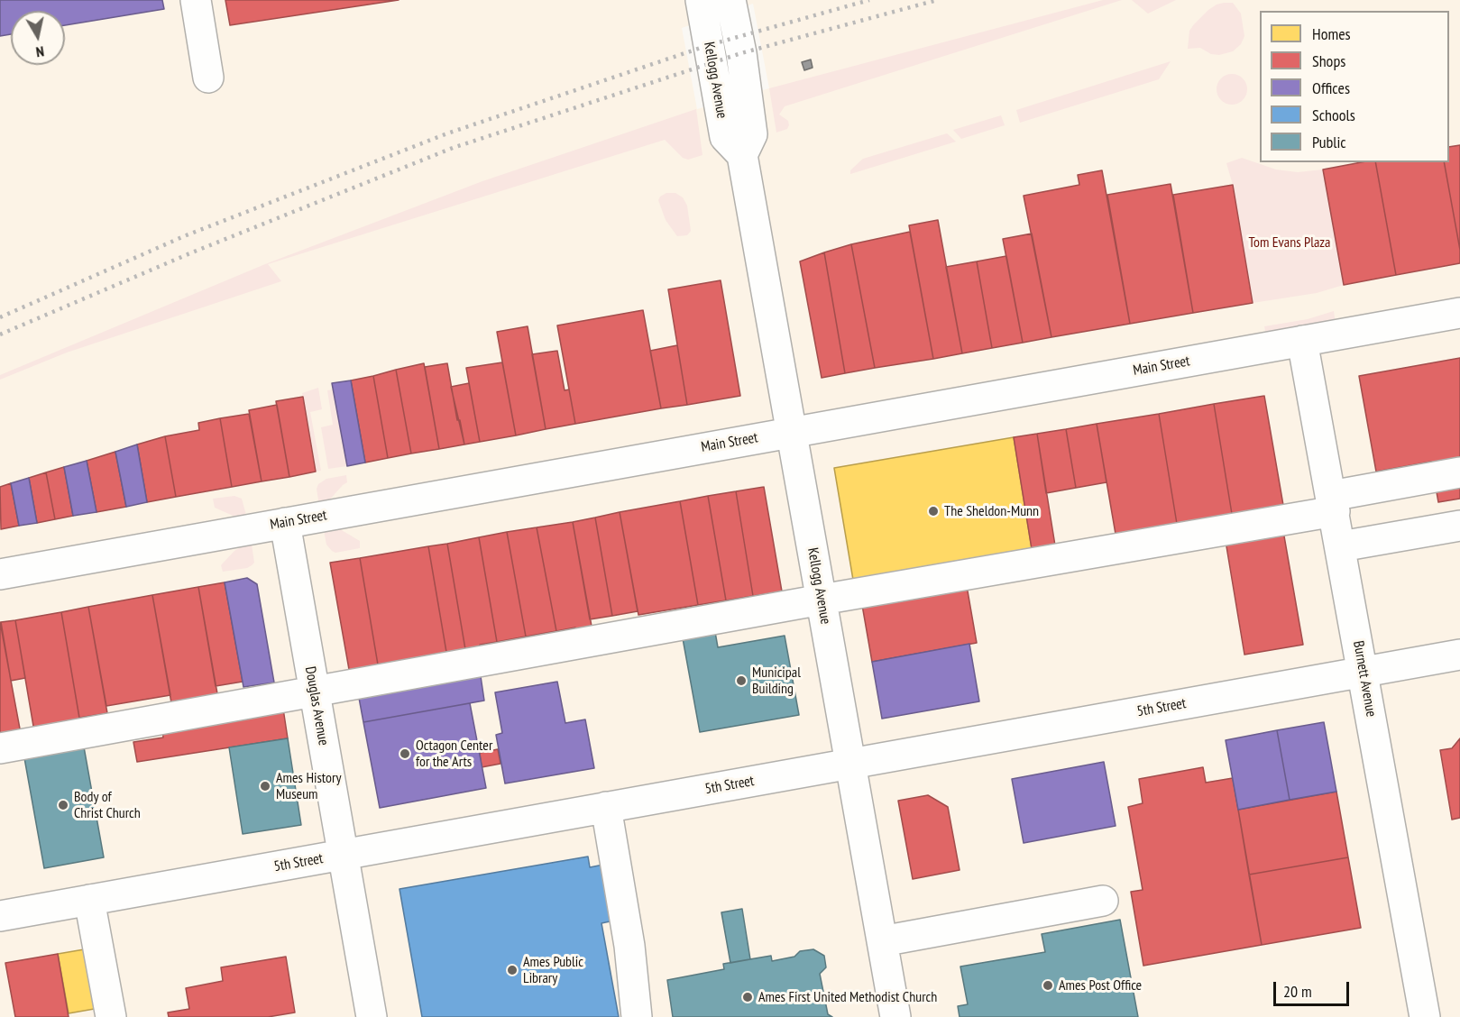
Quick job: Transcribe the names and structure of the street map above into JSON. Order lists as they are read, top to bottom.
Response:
{
  "streets": {
    "street": [
      "Kellogg Avenue",
      "Main Street",
      "Burnett Avenue",
      "Douglas Avenue",
      "5th Street"
    ]
  },
  "crossings": [
    ["Kellogg Avenue", "Main Street"],
    ["Kellogg Avenue", "5th Street"],
    ["Main Street", "Burnett Avenue"],
    ["Main Street", "Douglas Avenue"],
    ["Burnett Avenue", "5th Street"],
    ["Douglas Avenue", "5th Street"]
  ],
  "parks": ["Tom Evans Plaza"],
  "places": [
    "The Sheldon-Munn",
    "Municipal Building",
    "Octagon Center for the Arts",
    "Ames History Museum",
    "Body of Christ Church",
    "Ames Public Library",
    "Ames Post Office",
    "Ames First United Methodist Church"
  ],
  "legend": [
    "Homes",
    "Shops",
    "Offices",
    "Schools",
    "Public"
  ],
  "scale_bar": "20 m",
  "north": "bottom"
}
